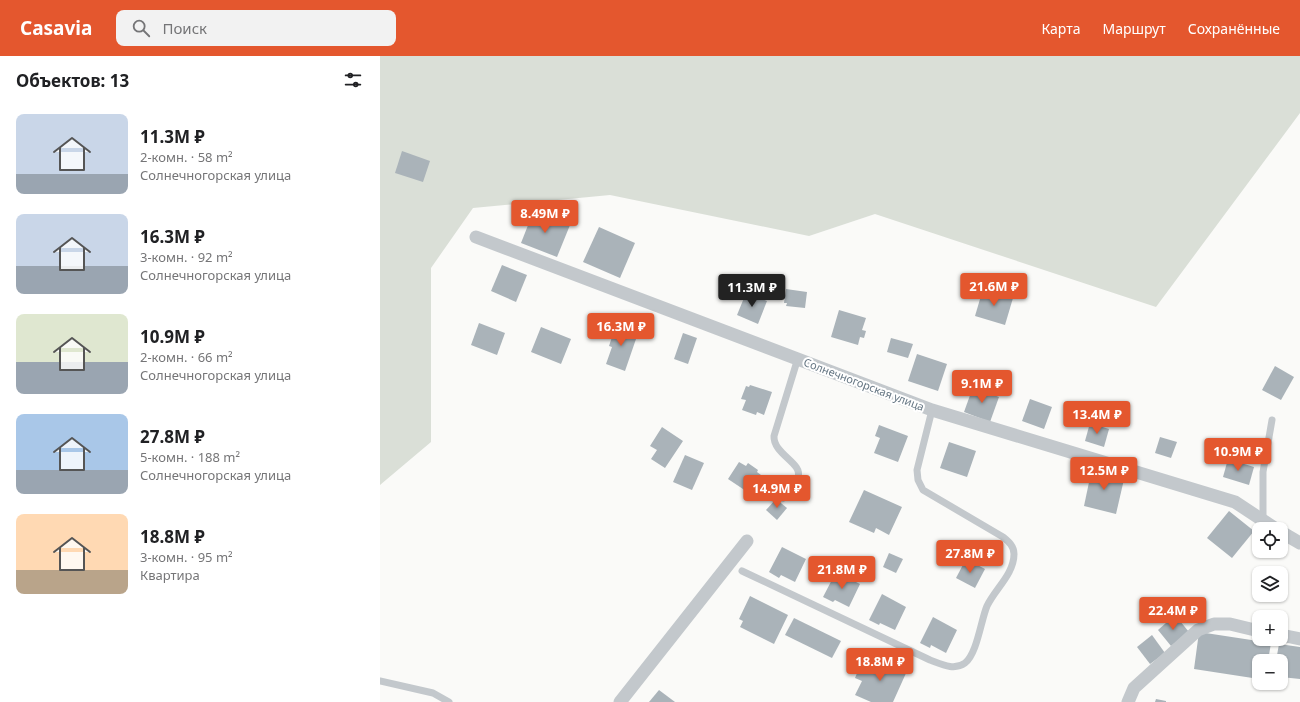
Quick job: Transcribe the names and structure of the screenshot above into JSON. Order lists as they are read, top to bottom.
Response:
{
  "streets": {
    "street": ["Солнечногорская улица"]
  },
  "page": {
    "header": "Casavia",
    "search": "Поиск",
    "nav": ["Карта", "Маршрут", "Сохранённые"],
    "heading": "Объектов: 13",
    "list": [
      {
        "name": "11.3M ₽",
        "note": "2-комн. · 58 m² · Солнечногорская улица"
      },
      {
        "name": "16.3M ₽",
        "note": "3-комн. · 92 m² · Солнечногорская улица"
      },
      {
        "name": "10.9M ₽",
        "note": "2-комн. · 66 m² · Солнечногорская улица"
      },
      {
        "name": "27.8M ₽",
        "note": "5-комн. · 188 m² · Солнечногорская улица"
      },
      {
        "name": "18.8M ₽",
        "note": "3-комн. · 95 m² · Квартира"
      }
    ],
    "price": [
      "8.49M ₽",
      "21.6M ₽",
      "11.3M ₽",
      "16.3M ₽",
      "9.1M ₽",
      "13.4M ₽",
      "10.9M ₽",
      "12.5M ₽",
      "14.9M ₽",
      "27.8M ₽",
      "21.8M ₽",
      "22.4M ₽",
      "18.8M ₽"
    ],
    "map_buttons": ["+", "−"]
  }
}
